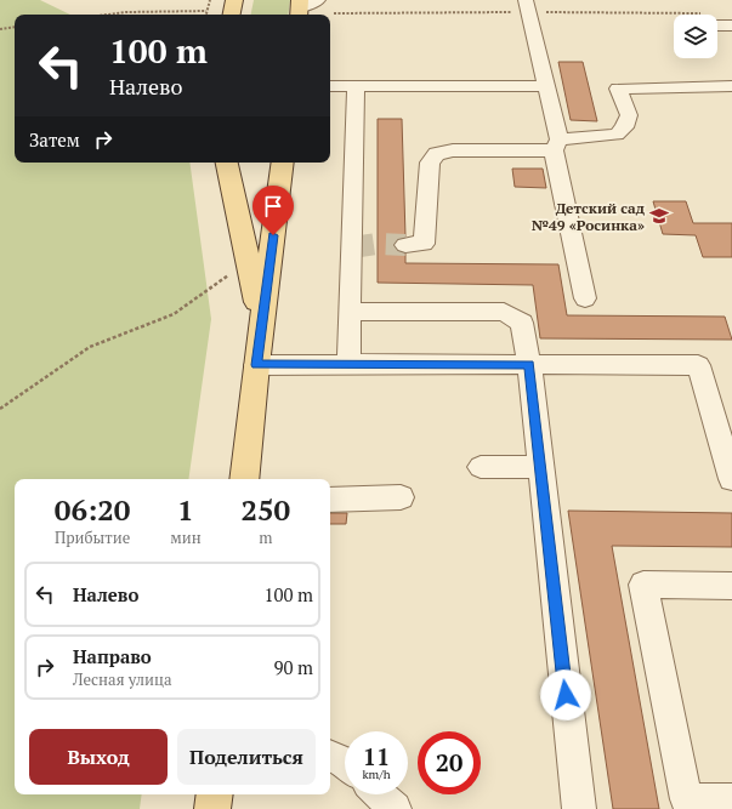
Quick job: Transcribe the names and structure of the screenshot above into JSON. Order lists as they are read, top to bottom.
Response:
{
  "places": {
    "school or university": ["Детский сад №49 «Росинка»"]
  },
  "page": {
    "turn": ["100 m", "Налево"],
    "then": "Затем",
    "eta": [
      "06:20",
      "Прибытие",
      "1",
      "мин",
      "250",
      "m"
    ],
    "list": [
      {
        "name": "Налево",
        "value": "100 m"
      },
      {
        "name": "Направо",
        "note": "Лесная улица",
        "value": "90 m"
      }
    ],
    "buttons": ["Выход", "Поделиться"],
    "speed": "11 km/h",
    "limit": "20"
  }
}
